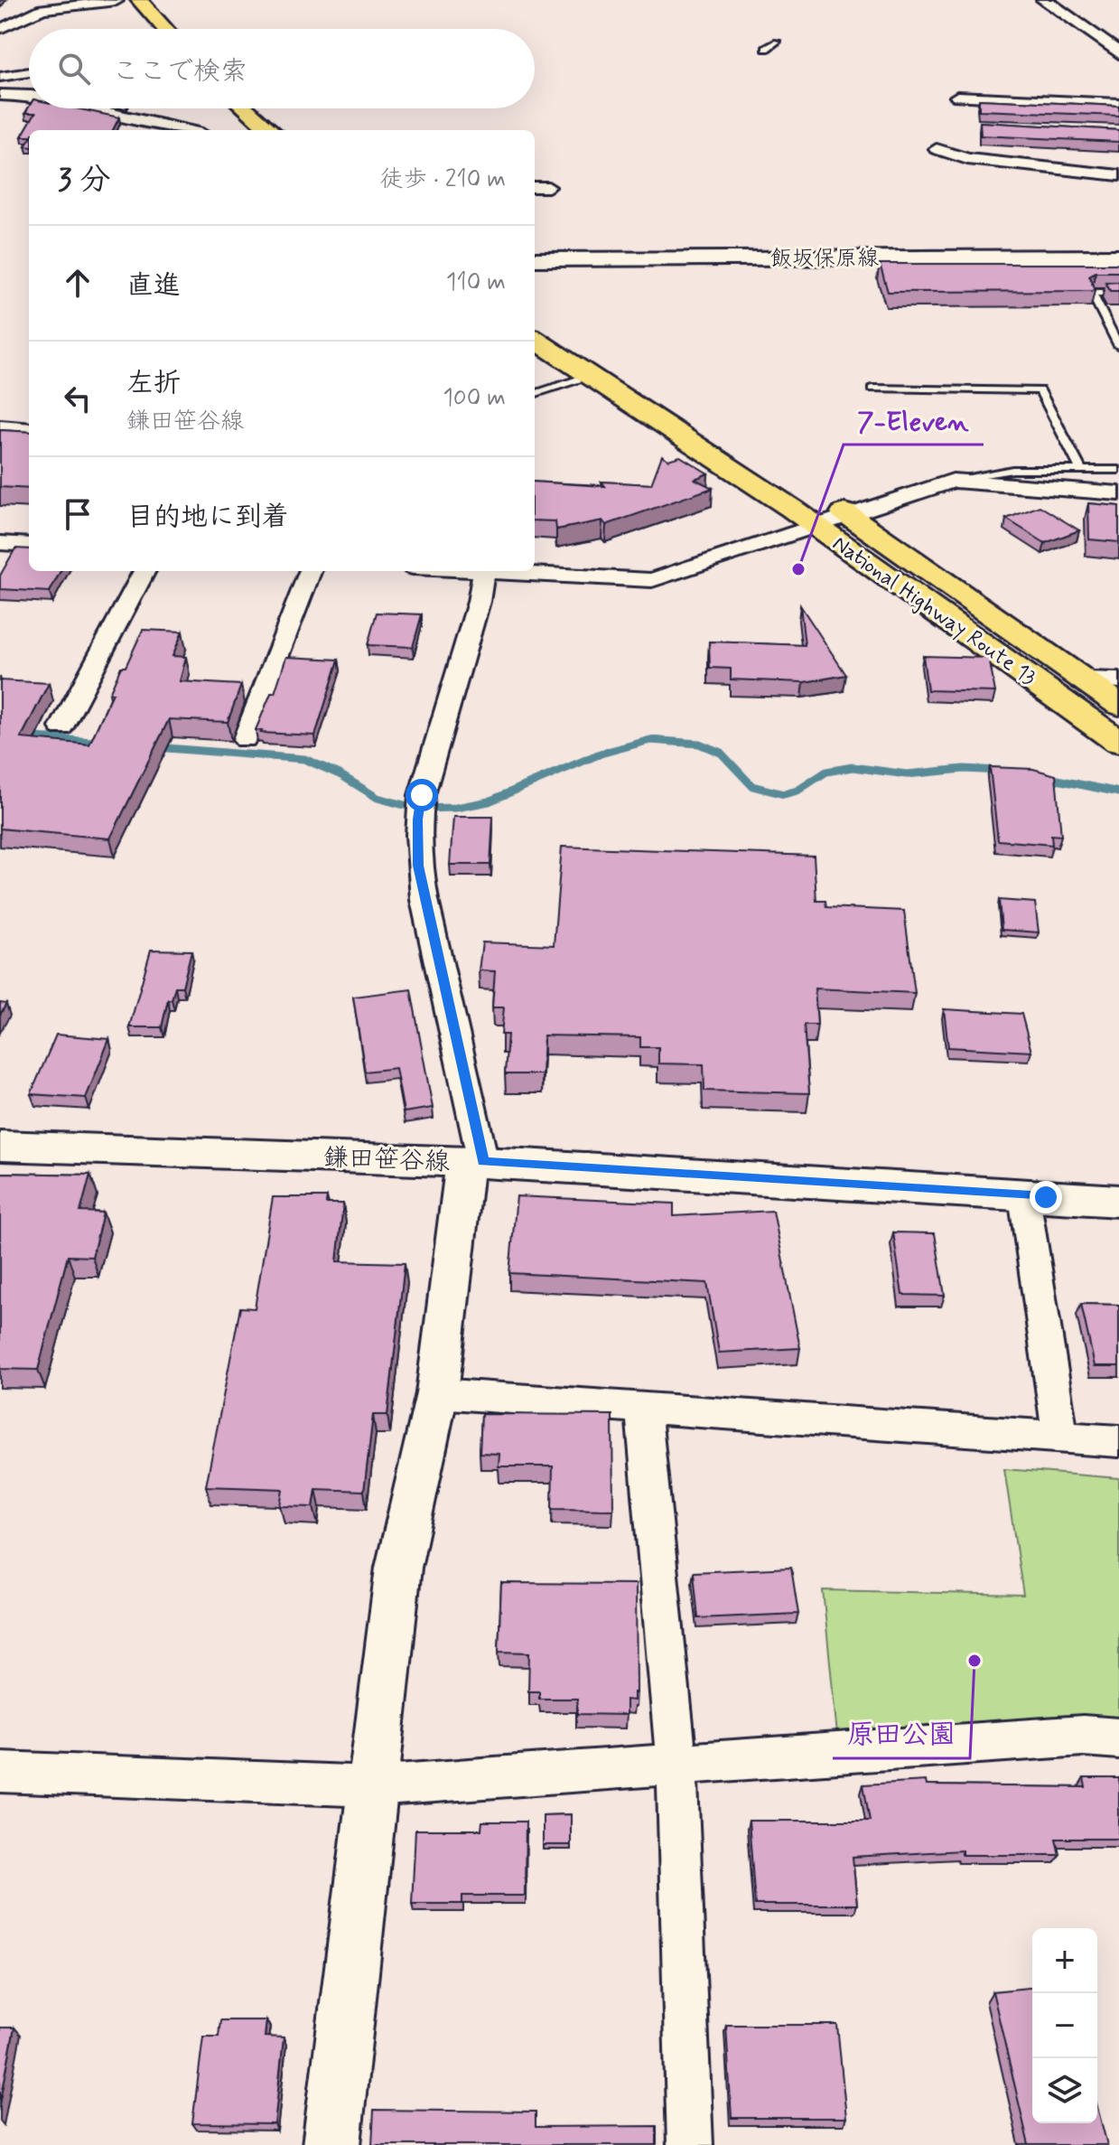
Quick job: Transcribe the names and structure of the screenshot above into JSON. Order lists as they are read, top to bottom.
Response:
{
  "streets": {
    "highway": ["National Highway Route 13"],
    "main road": ["飯坂保原線"],
    "street": ["鎌田笹谷線"]
  },
  "places": ["7-Eleven", "原田公園"],
  "page": {
    "search": "ここで検索",
    "heading": ["3 分", "徒歩 · 210 m"],
    "list": [
      ["直進", "110 m"],
      ["左折", "鎌田笹谷線", "100 m"],
      "目的地に到着"
    ],
    "map_buttons": ["+", "−"]
  }
}
